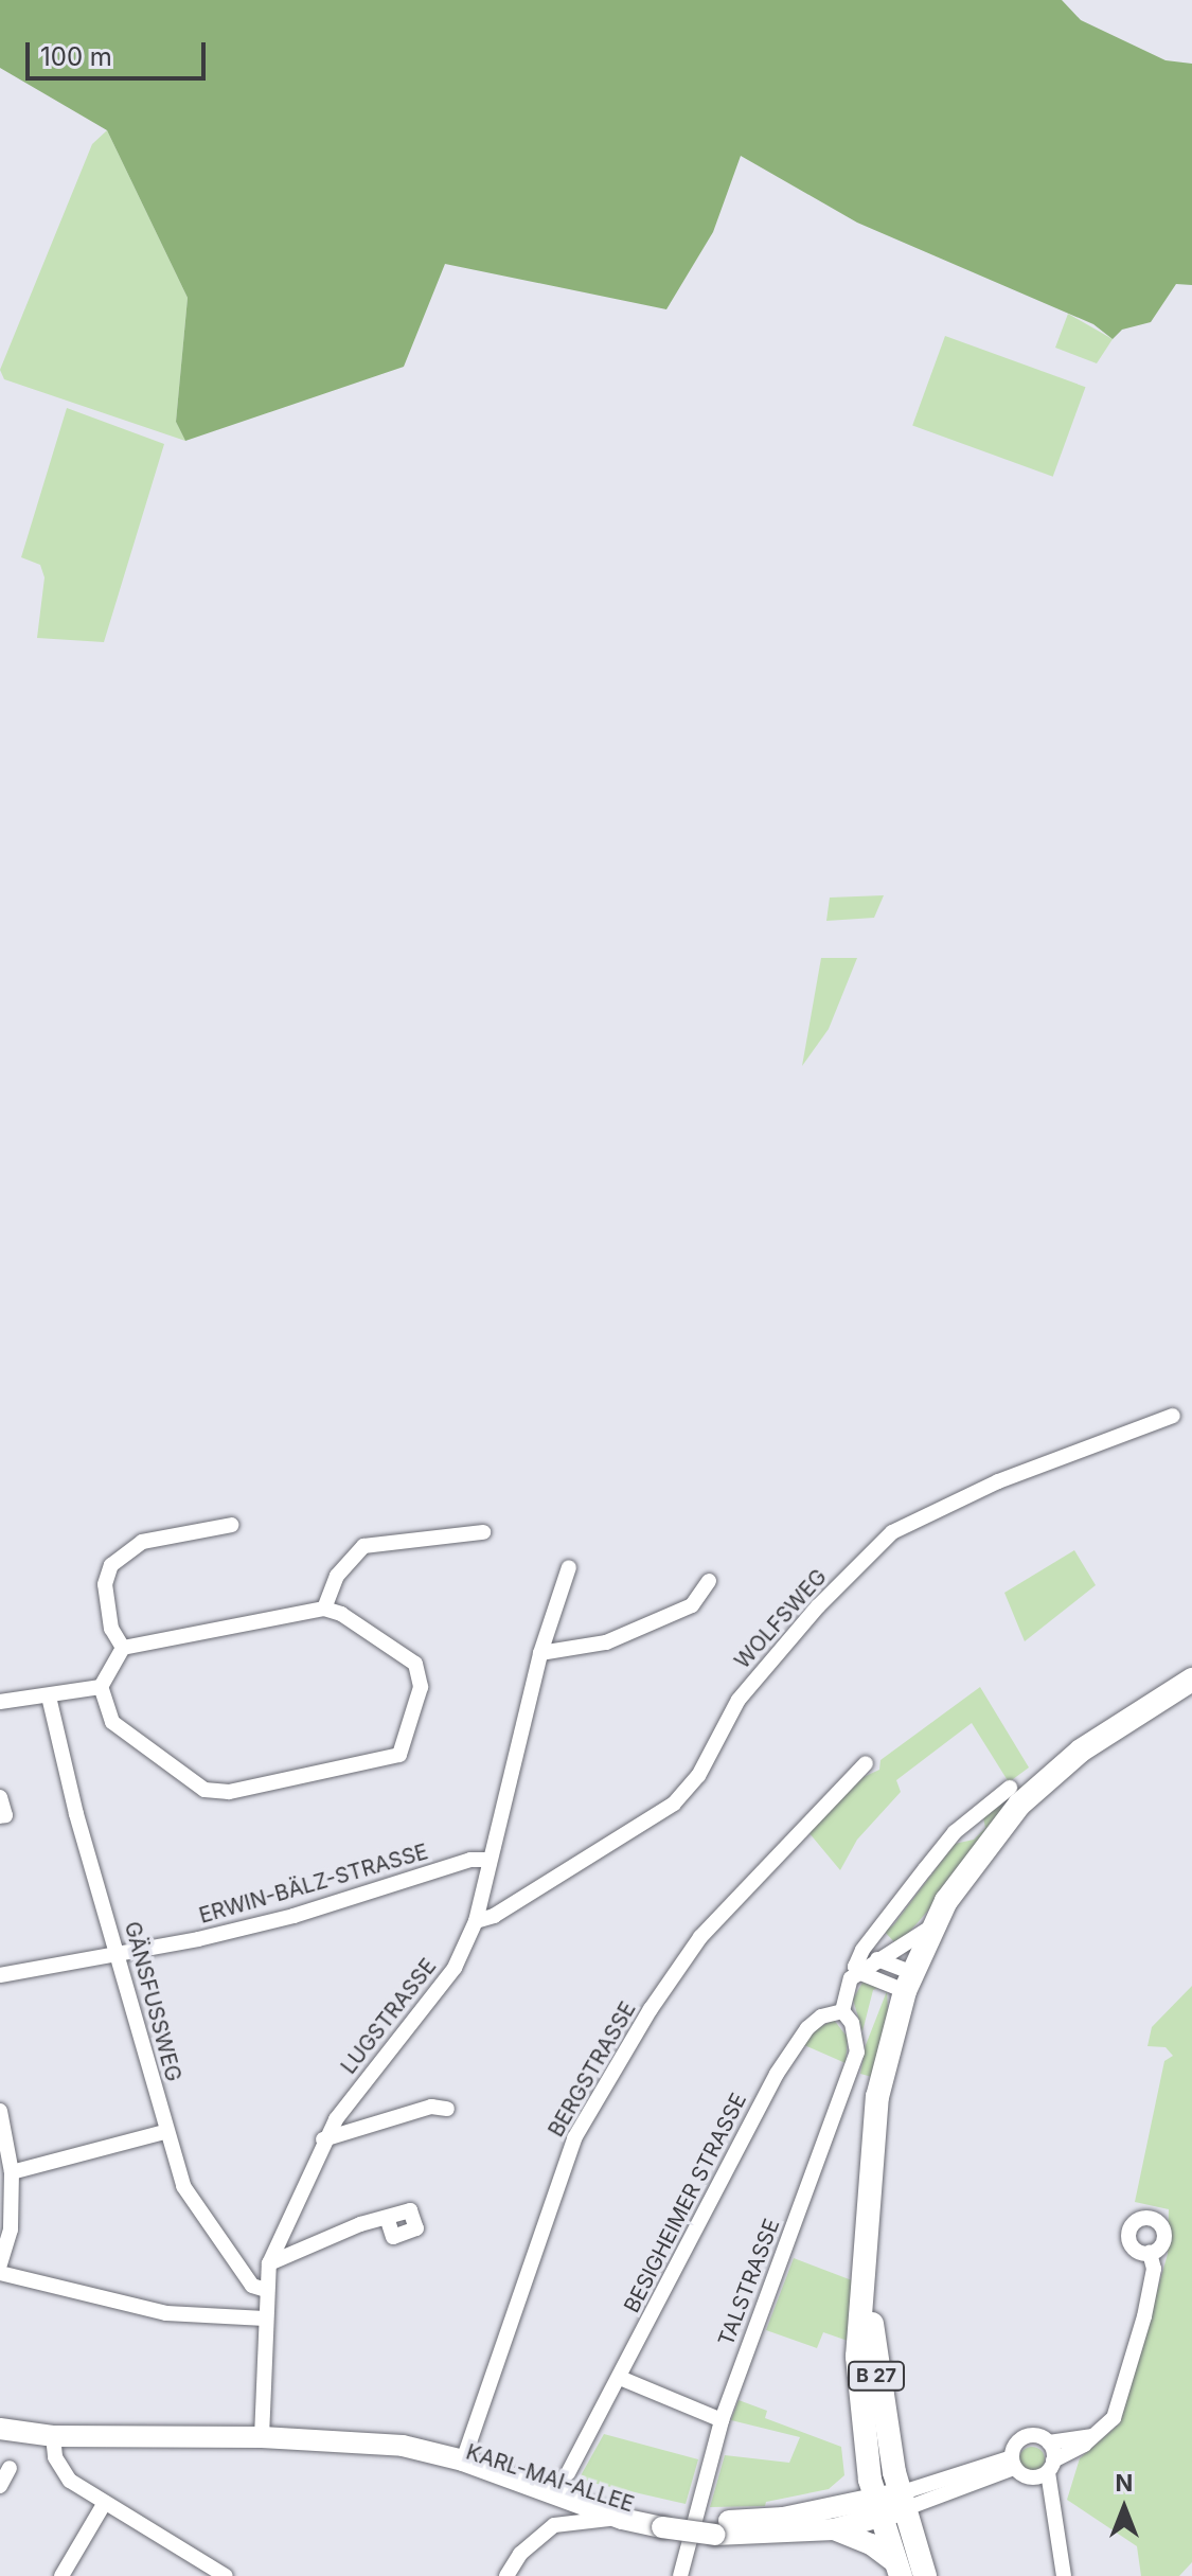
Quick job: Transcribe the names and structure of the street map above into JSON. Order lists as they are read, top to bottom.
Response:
{
  "streets": {
    "main road": ["B 27", "KARL-MAI-ALLEE"],
    "street": [
      "WOLFSWEG",
      "ERWIN-BÄLZ-STRASSE",
      "GÄNSFUSSWEG",
      "LUGSTRASSE",
      "BERGSTRASSE",
      "BESIGHEIMER STRASSE",
      "TALSTRASSE"
    ]
  },
  "crossings": [
    ["WOLFSWEG", "LUGSTRASSE"],
    ["ERWIN-BÄLZ-STRASSE", "GÄNSFUSSWEG"],
    ["ERWIN-BÄLZ-STRASSE", "LUGSTRASSE"],
    ["GÄNSFUSSWEG", "LUGSTRASSE"],
    ["LUGSTRASSE", "KARL-MAI-ALLEE"],
    ["BERGSTRASSE", "KARL-MAI-ALLEE"],
    ["BESIGHEIMER STRASSE", "TALSTRASSE"],
    ["BESIGHEIMER STRASSE", "KARL-MAI-ALLEE"],
    ["B 27", "KARL-MAI-ALLEE"]
  ],
  "scale_bar": "100 m",
  "north": "top"
}
